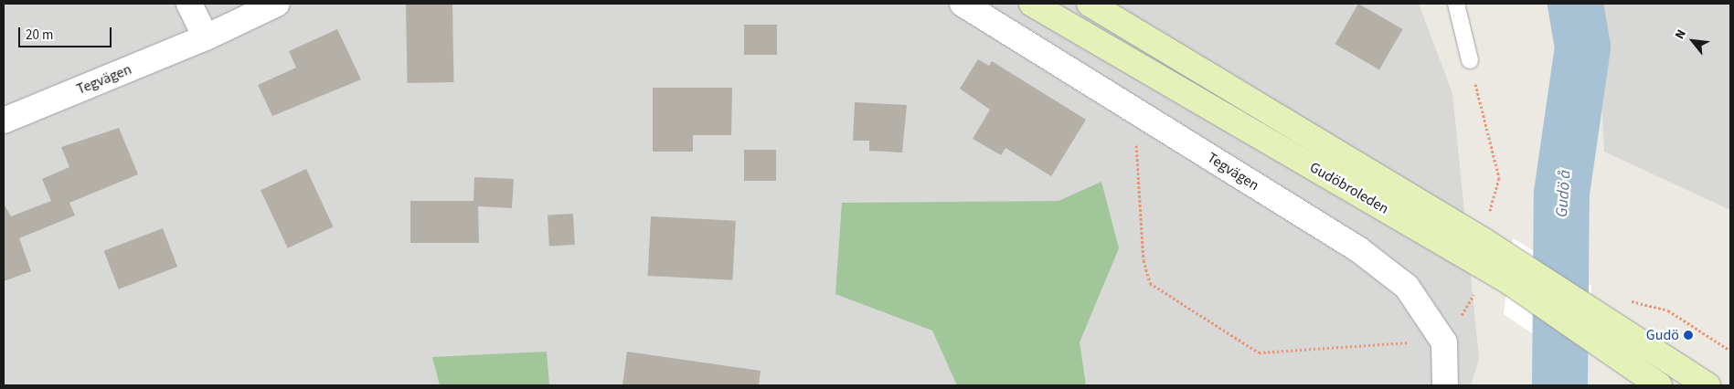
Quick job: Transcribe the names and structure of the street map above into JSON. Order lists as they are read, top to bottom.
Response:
{
  "streets": {
    "main road": ["Gudöbroleden"],
    "street": ["Tegvägen"]
  },
  "water": ["Gudö å"],
  "places": ["Gudö"],
  "scale_bar": "20 m",
  "north": "top left"
}
